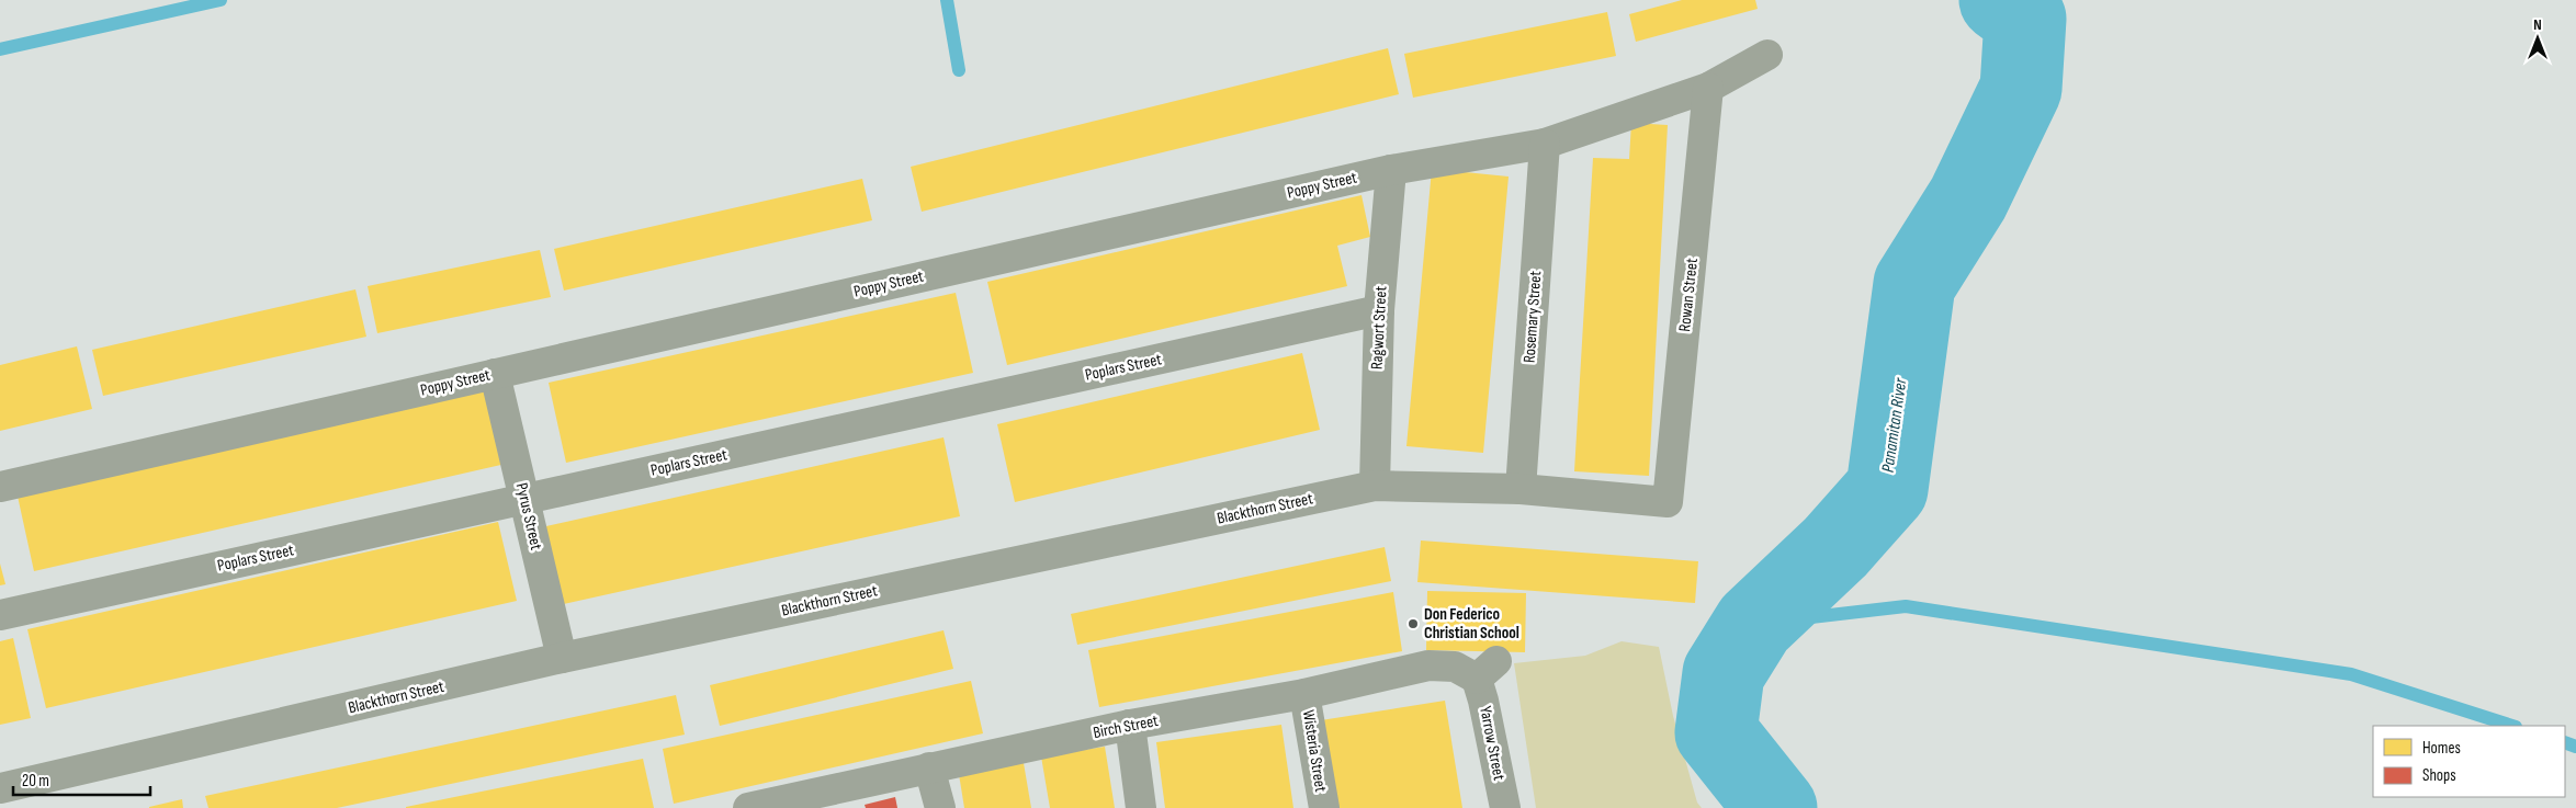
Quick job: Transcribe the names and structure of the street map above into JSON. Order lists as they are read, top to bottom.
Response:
{
  "streets": {
    "street": [
      "Poppy Street",
      "Rowan Street",
      "Rosemary Street",
      "Ragwort Street",
      "Poplars Street",
      "Blackthorn Street",
      "Pyrus Street",
      "Birch Street",
      "Yarrow Street",
      "Wisteria Street"
    ]
  },
  "crossings": [
    ["Poppy Street", "Rowan Street"],
    ["Poppy Street", "Rosemary Street"],
    ["Poppy Street", "Ragwort Street"],
    ["Poppy Street", "Pyrus Street"],
    ["Rowan Street", "Blackthorn Street"],
    ["Rosemary Street", "Blackthorn Street"],
    ["Ragwort Street", "Poplars Street"],
    ["Ragwort Street", "Blackthorn Street"],
    ["Poplars Street", "Pyrus Street"],
    ["Blackthorn Street", "Pyrus Street"],
    ["Birch Street", "Yarrow Street"],
    ["Birch Street", "Wisteria Street"]
  ],
  "water": ["Panamitan River"],
  "places": ["Don Federico Christian School"],
  "legend": ["Homes", "Shops"],
  "scale_bar": "20 m",
  "north": "top"
}
